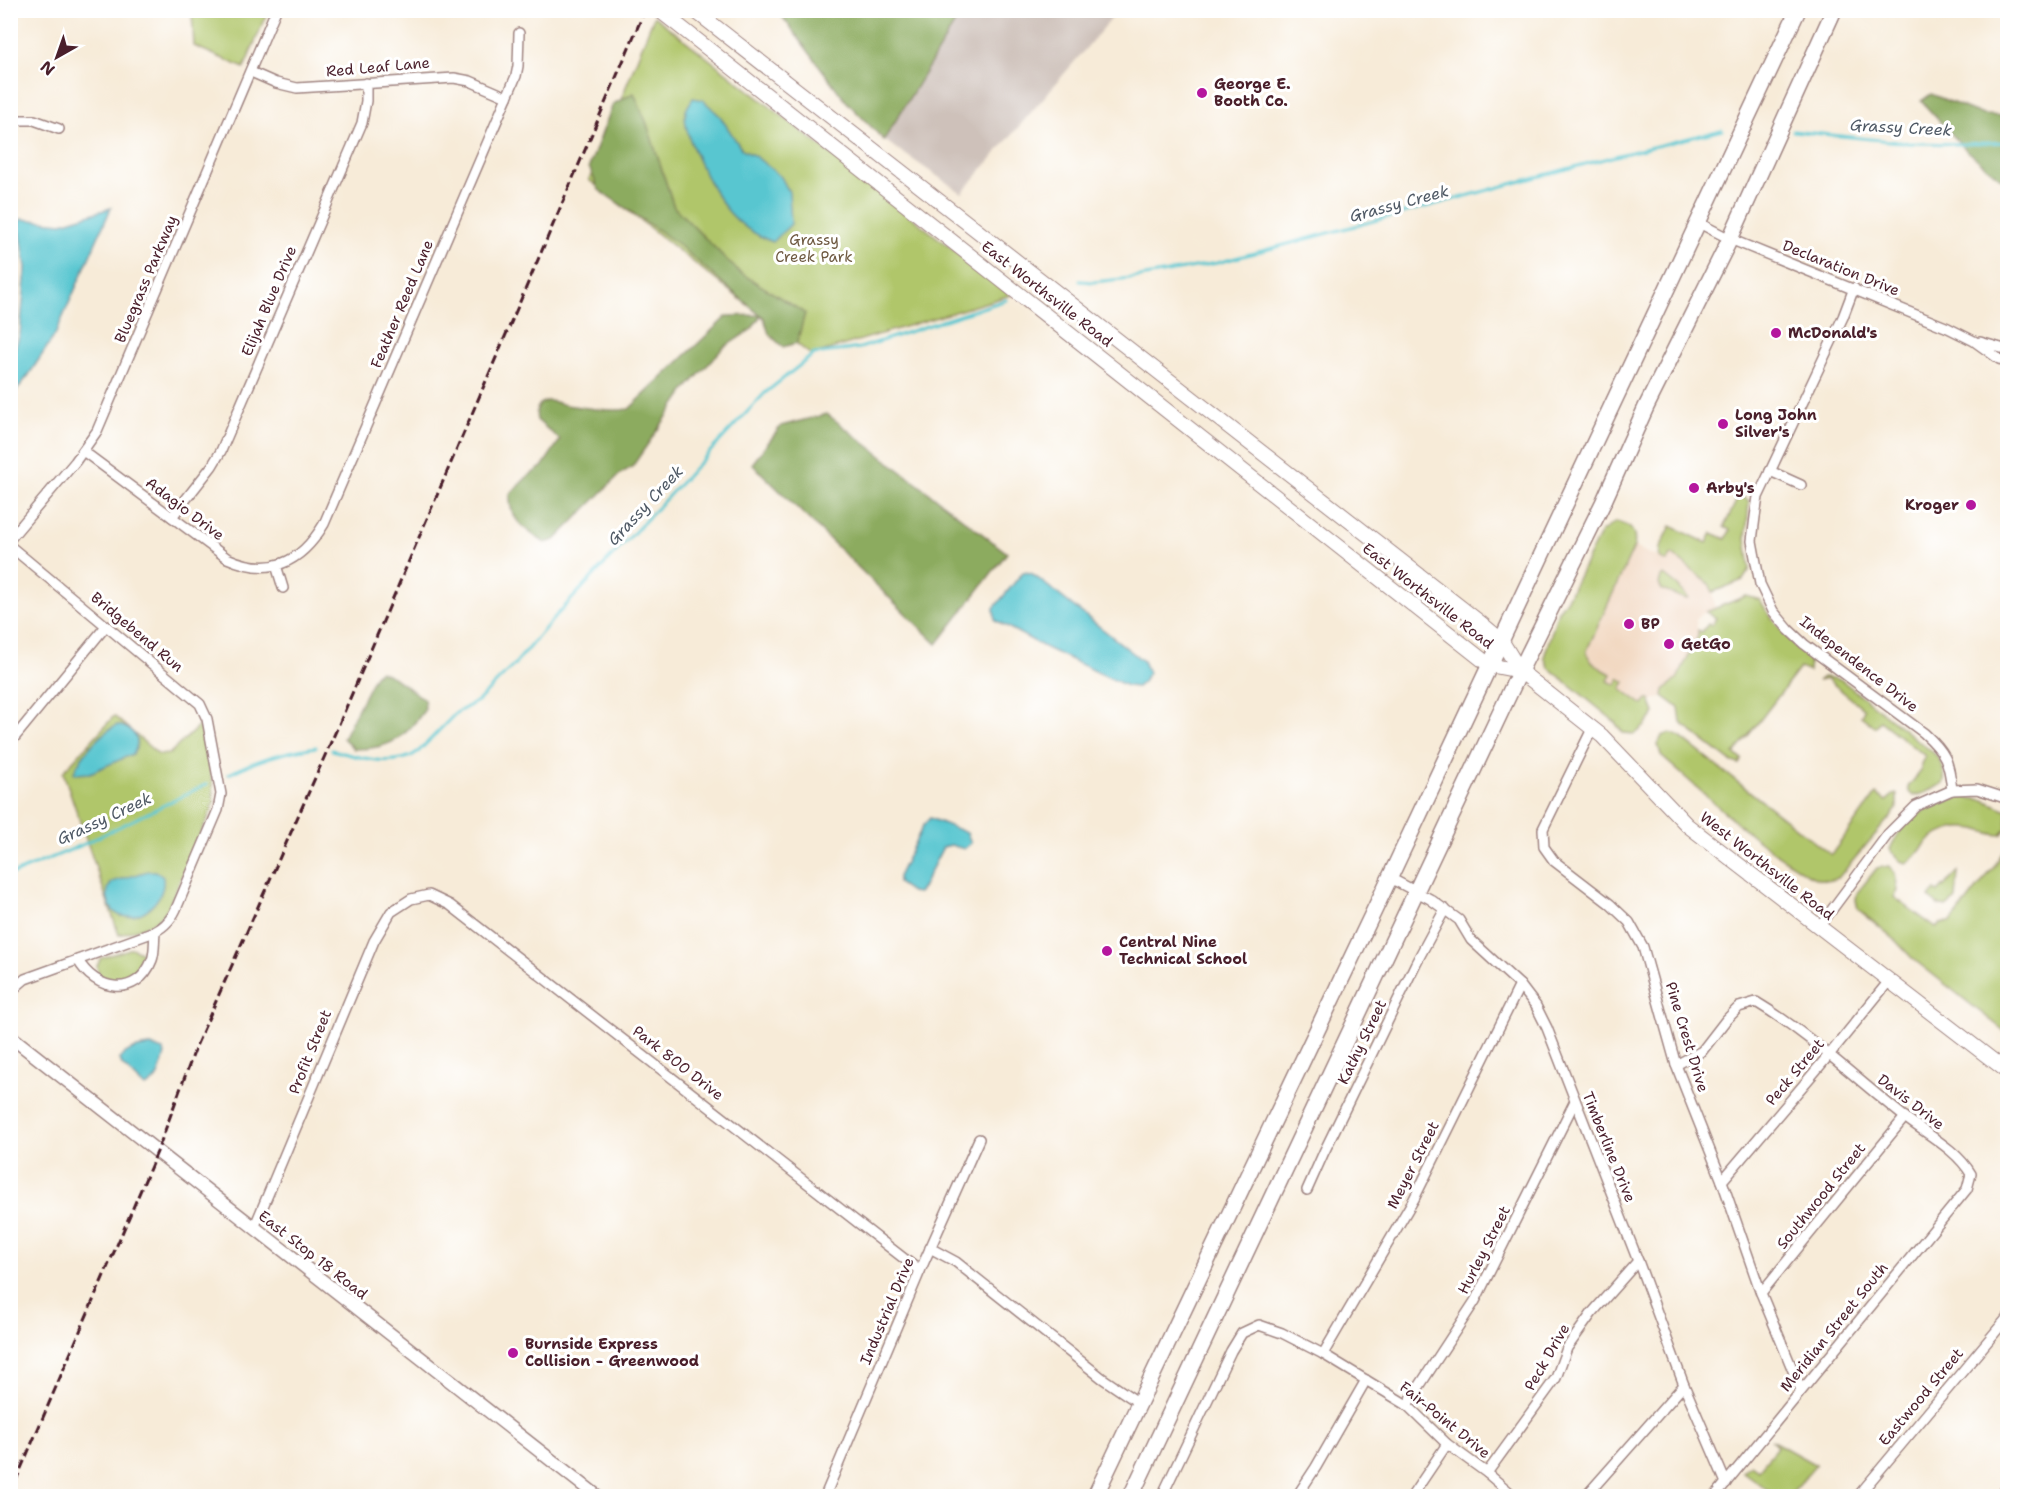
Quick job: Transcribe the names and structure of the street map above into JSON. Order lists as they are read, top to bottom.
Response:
{
  "streets": {
    "main road": ["East Worthsville Road", "West Worthsville Road"],
    "street": [
      "Red Leaf Lane",
      "Declaration Drive",
      "Bluegrass Parkway",
      "Elijah Blue Drive",
      "Feather Reed Lane",
      "Adagio Drive",
      "Bridgebend Run",
      "Independence Drive",
      "Pine Crest Drive",
      "Kathy Street",
      "Profit Street",
      "Park 800 Drive",
      "Peck Street",
      "Davis Drive",
      "Timberline Drive",
      "Meyer Street",
      "Southwood Street",
      "Hurley Street",
      "East Stop 18 Road",
      "Industrial Drive",
      "Meridian Street South",
      "Peck Drive",
      "Eastwood Street",
      "Fair-Point Drive"
    ]
  },
  "crossings": [
    ["Red Leaf Lane", "Bluegrass Parkway"],
    ["Red Leaf Lane", "Elijah Blue Drive"],
    ["Red Leaf Lane", "Feather Reed Lane"],
    ["Declaration Drive", "Independence Drive"],
    ["Bluegrass Parkway", "Adagio Drive"],
    ["East Worthsville Road", "West Worthsville Road"],
    ["Elijah Blue Drive", "Adagio Drive"],
    ["Feather Reed Lane", "Adagio Drive"],
    ["West Worthsville Road", "Pine Crest Drive"],
    ["West Worthsville Road", "Peck Street"],
    ["Pine Crest Drive", "Peck Street"],
    ["Pine Crest Drive", "Southwood Street"],
    ["Pine Crest Drive", "Meridian Street South"],
    ["Kathy Street", "Timberline Drive"],
    ["Profit Street", "Park 800 Drive"],
    ["Profit Street", "East Stop 18 Road"],
    ["Park 800 Drive", "Industrial Drive"],
    ["Peck Street", "Davis Drive"],
    ["Davis Drive", "Southwood Street"],
    ["Davis Drive", "Meridian Street South"],
    ["Timberline Drive", "Meyer Street"],
    ["Timberline Drive", "Hurley Street"],
    ["Timberline Drive", "Meridian Street South"],
    ["Timberline Drive", "Peck Drive"],
    ["Meyer Street", "Fair-Point Drive"],
    ["Hurley Street", "Fair-Point Drive"],
    ["Peck Drive", "Fair-Point Drive"]
  ],
  "water": ["Grassy Creek"],
  "parks": ["Grassy Creek Park"],
  "places": [
    "George E. Booth Co.",
    "McDonald's",
    "Long John Silver's",
    "Arby's",
    "Kroger",
    "BP",
    "GetGo",
    "Central Nine Technical School",
    "Burnside Express Collision - Greenwood"
  ],
  "north": "bottom left"
}
